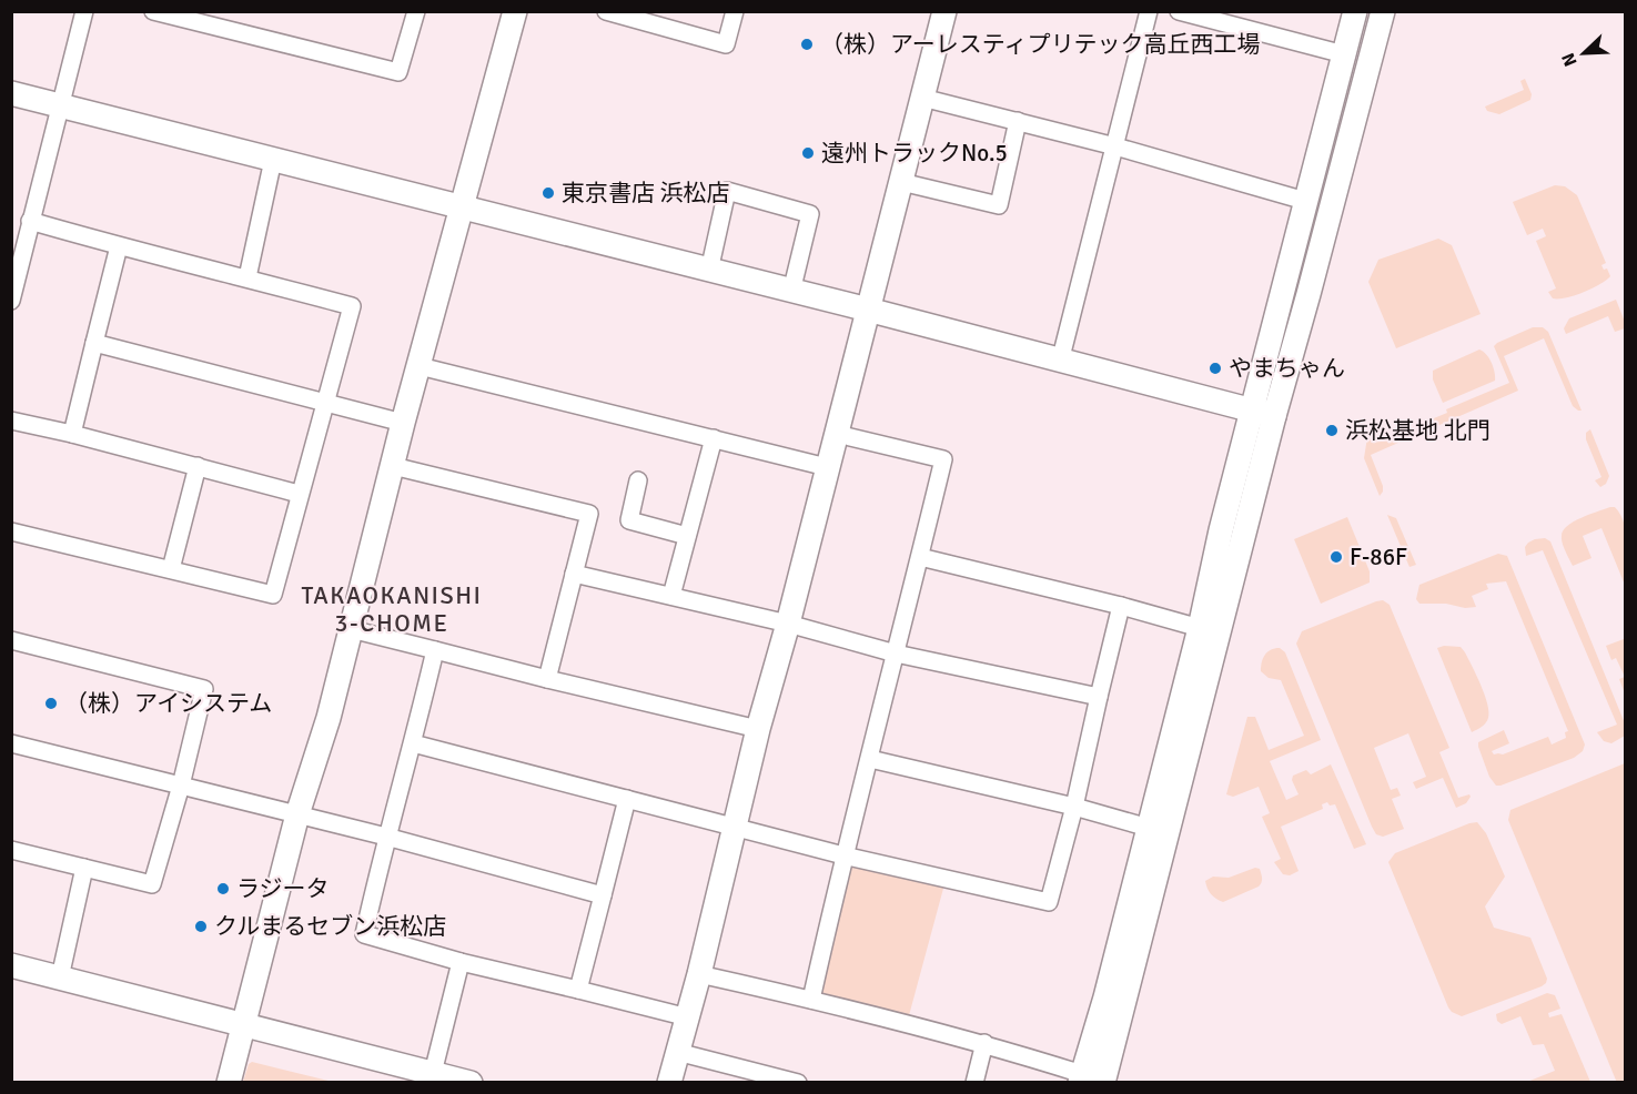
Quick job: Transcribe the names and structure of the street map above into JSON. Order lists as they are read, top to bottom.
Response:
{
  "districts": ["TAKAOKANISHI 3-CHOME"],
  "places": [
    "（株）アーレスティプリテック高丘西工場",
    "遠州トラックNo.5",
    "東京書店 浜松店",
    "やまちゃん",
    "浜松基地 北門",
    "F-86F",
    "（株）アイシステム",
    "ラジータ",
    "クルまるセブン浜松店"
  ],
  "north": "bottom left"
}
